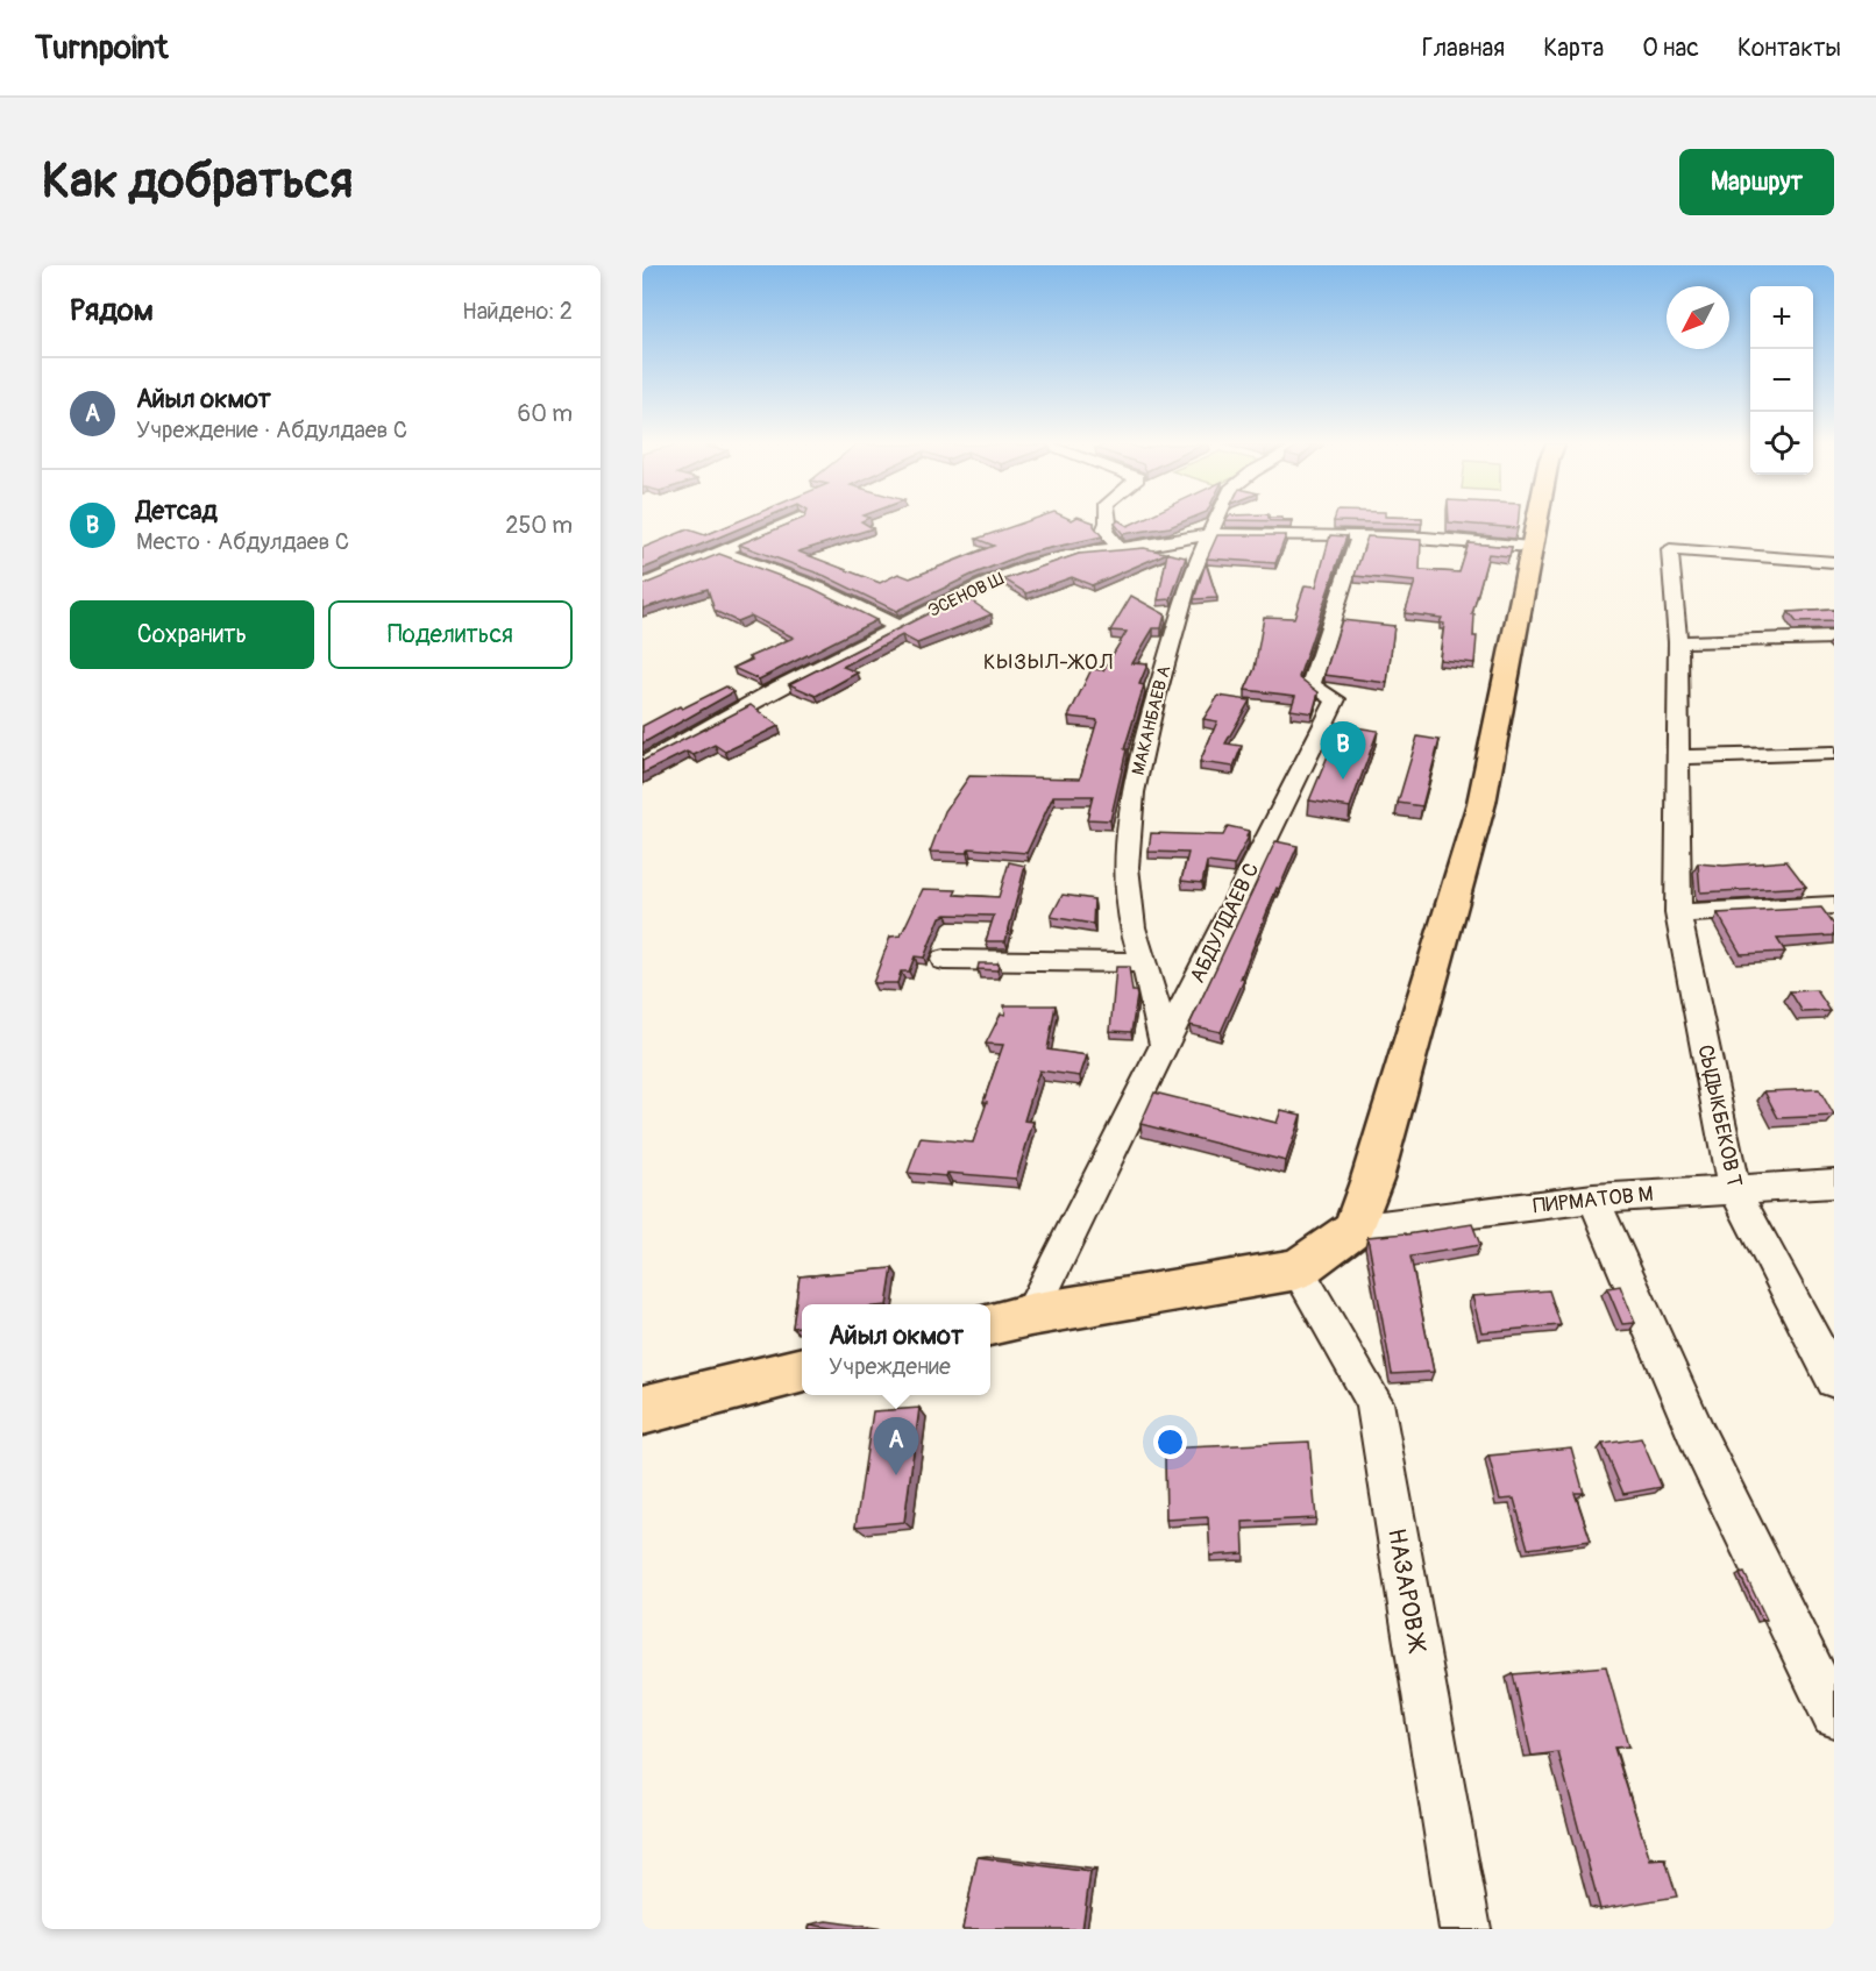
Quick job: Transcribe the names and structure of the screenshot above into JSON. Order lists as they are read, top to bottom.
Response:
{
  "streets": {
    "street": [
      "ЭСЕНОВ Ш",
      "МАКАНБАЕВ А",
      "АБДУЛДАЕВ С",
      "СЫДЫКБЕКОВ Т",
      "ПИРМАТОВ М",
      "НАЗАРОВ Ж"
    ]
  },
  "crossings": [
    ["ЭСЕНОВ Ш", "МАКАНБАЕВ А"],
    ["ЭСЕНОВ Ш", "АБДУЛДАЕВ С"],
    ["МАКАНБАЕВ А", "АБДУЛДАЕВ С"],
    ["СЫДЫКБЕКОВ Т", "ПИРМАТОВ М"]
  ],
  "districts": ["КЫЗЫЛ-ЖОЛ"],
  "north": "bottom left",
  "page": {
    "header": "Turnpoint",
    "nav": [
      "Главная",
      "Карта",
      "О нас",
      "Контакты"
    ],
    "buttons": [
      "Маршрут",
      ["Сохранить", "Поделиться"]
    ],
    "title": "Как добраться",
    "heading": ["Рядом", "Найдено: 2"],
    "map_buttons": ["+", "−"],
    "list": [
      {
        "mark": "A",
        "name": "Айыл окмот",
        "note": "Учреждение · Абдулдаев С",
        "value": "60 m"
      },
      {
        "mark": "B",
        "name": "Детсад",
        "note": "Место · Абдулдаев С",
        "value": "250 m"
      }
    ],
    "pins": ["B", "A"],
    "popup": ["Айыл окмот", "Учреждение"]
  }
}
